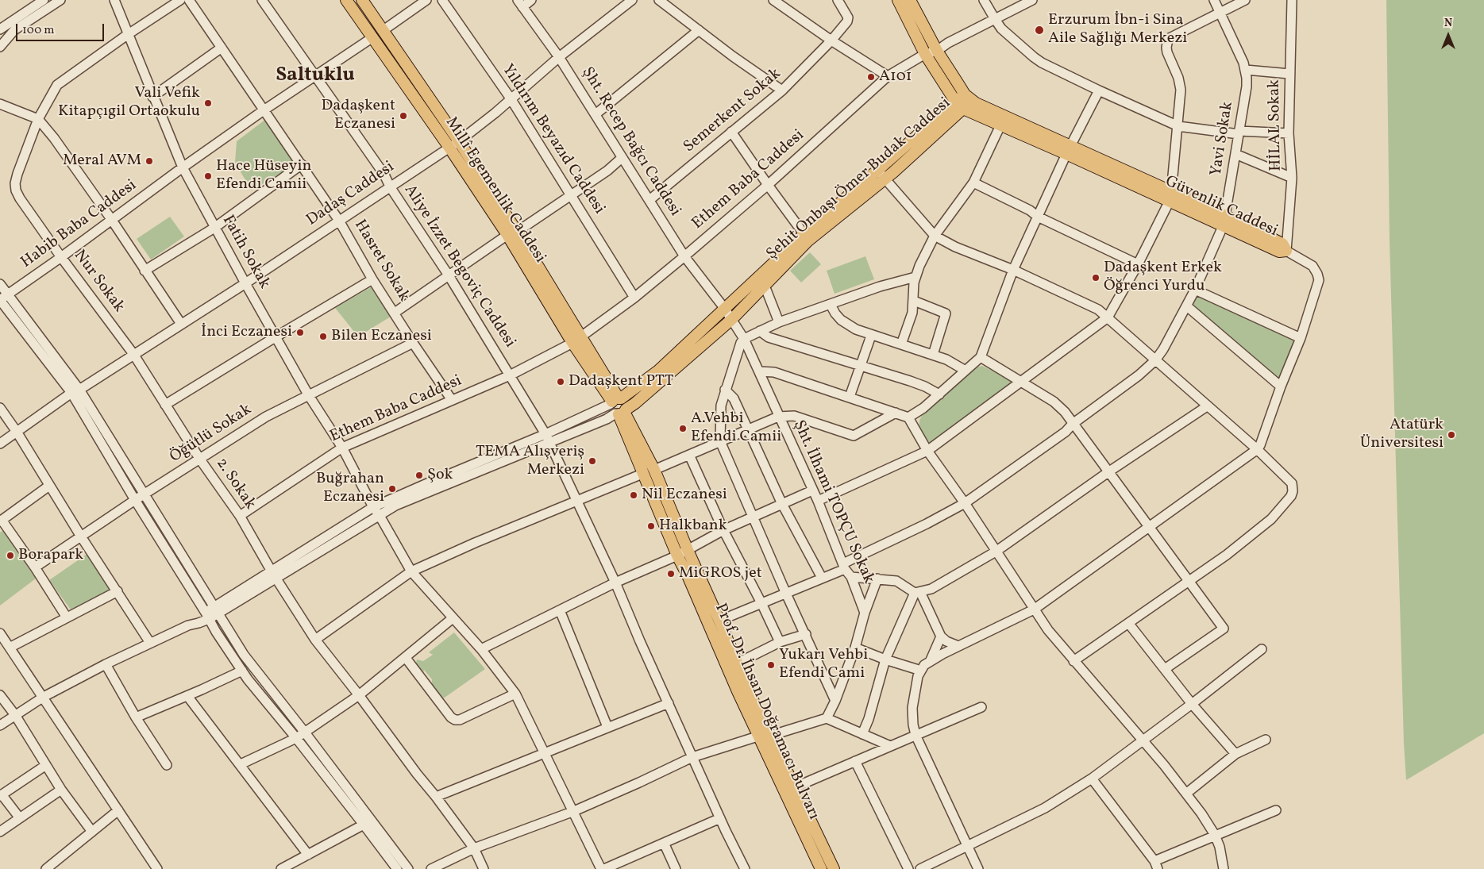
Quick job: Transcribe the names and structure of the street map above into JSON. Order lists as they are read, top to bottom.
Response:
{
  "streets": {
    "main road": [
      "Şehit Onbaşı Ömer Budak Caddesi",
      "Millî Egemenlik Caddesi",
      "Güvenlik Caddesi",
      "Prof. Dr. İhsan Doğramacı Bulvarı"
    ],
    "street": [
      "Semerkent Sokak",
      "HİLAL Sokak",
      "Yavi Sokak",
      "Yıldırım Beyazıd Caddesi",
      "Şht. Recep Bağcı Caddesi",
      "Ethem Baba Caddesi",
      "Dadaş Caddesi",
      "Habib Baba Caddesi",
      "Fatih Sokak",
      "Hasret Sokak",
      "Aliye İzzet Begoviç Caddesi",
      "Nur Sokak",
      "Öğütlü Sokak",
      "2. Sokak",
      "Şht. İlhami TOPÇU Sokak"
    ]
  },
  "crossings": [
    ["Semerkent Sokak", "Şht. Recep Bağcı Caddesi"],
    ["HİLAL Sokak", "Güvenlik Caddesi"],
    ["Yavi Sokak", "Güvenlik Caddesi"],
    ["Yavi Sokak", "Şht. İlhami TOPÇU Sokak"],
    ["Yavi Sokak", "Prof. Dr. İhsan Doğramacı Bulvarı"],
    ["Yıldırım Beyazıd Caddesi", "Ethem Baba Caddesi"],
    ["Yıldırım Beyazıd Caddesi", "Dadaş Caddesi"],
    ["Şht. Recep Bağcı Caddesi", "Şehit Onbaşı Ömer Budak Caddesi"],
    ["Şht. Recep Bağcı Caddesi", "Ethem Baba Caddesi"],
    ["Şht. Recep Bağcı Caddesi", "Dadaş Caddesi"],
    ["Şht. Recep Bağcı Caddesi", "Şht. İlhami TOPÇU Sokak"],
    ["Şehit Onbaşı Ömer Budak Caddesi", "Millî Egemenlik Caddesi"],
    ["Şehit Onbaşı Ömer Budak Caddesi", "Güvenlik Caddesi"],
    ["Şehit Onbaşı Ömer Budak Caddesi", "Şht. İlhami TOPÇU Sokak"],
    ["Şehit Onbaşı Ömer Budak Caddesi", "Prof. Dr. İhsan Doğramacı Bulvarı"],
    ["Ethem Baba Caddesi", "Millî Egemenlik Caddesi"],
    ["Ethem Baba Caddesi", "Güvenlik Caddesi"],
    ["Ethem Baba Caddesi", "Fatih Sokak"],
    ["Ethem Baba Caddesi", "Hasret Sokak"],
    ["Ethem Baba Caddesi", "Aliye İzzet Begoviç Caddesi"],
    ["Ethem Baba Caddesi", "2. Sokak"],
    ["Millî Egemenlik Caddesi", "Dadaş Caddesi"],
    ["Millî Egemenlik Caddesi", "Habib Baba Caddesi"],
    ["Millî Egemenlik Caddesi", "Prof. Dr. İhsan Doğramacı Bulvarı"],
    ["Dadaş Caddesi", "Fatih Sokak"],
    ["Dadaş Caddesi", "Hasret Sokak"],
    ["Dadaş Caddesi", "Aliye İzzet Begoviç Caddesi"],
    ["Dadaş Caddesi", "Nur Sokak"],
    ["Dadaş Caddesi", "2. Sokak"],
    ["Habib Baba Caddesi", "Fatih Sokak"],
    ["Habib Baba Caddesi", "Hasret Sokak"],
    ["Habib Baba Caddesi", "Aliye İzzet Begoviç Caddesi"],
    ["Habib Baba Caddesi", "Nur Sokak"],
    ["Fatih Sokak", "Nur Sokak"],
    ["Fatih Sokak", "Öğütlü Sokak"],
    ["Hasret Sokak", "Öğütlü Sokak"],
    ["Nur Sokak", "2. Sokak"],
    ["Öğütlü Sokak", "2. Sokak"]
  ],
  "districts": ["Saltuklu"],
  "places": [
    "Erzurum İbn-i Sina Aile Sağlığı Merkezi",
    "A101",
    "Vali Vefik Kitapçıgil Ortaokulu",
    "Dadaşkent Eczanesi",
    "Meral AVM",
    "Hace Hüseyin Efendi Camii",
    "Dadaşkent Erkek Öğrenci Yurdu",
    "İnci Eczanesi",
    "Bilen Eczanesi",
    "Dadaşkent PTT",
    "A.Vehbi Efendi Camii",
    "Atatürk Üniversitesi",
    "TEMA Alışveriş Merkezi",
    "Şok",
    "Buğrahan Eczanesi",
    "Nil Eczanesi",
    "Halkbank",
    "Borapark",
    "MiGROS jet",
    "Yukarı Vehbi Efendi Cami"
  ],
  "scale_bar": "100 m",
  "north": "top"
}
